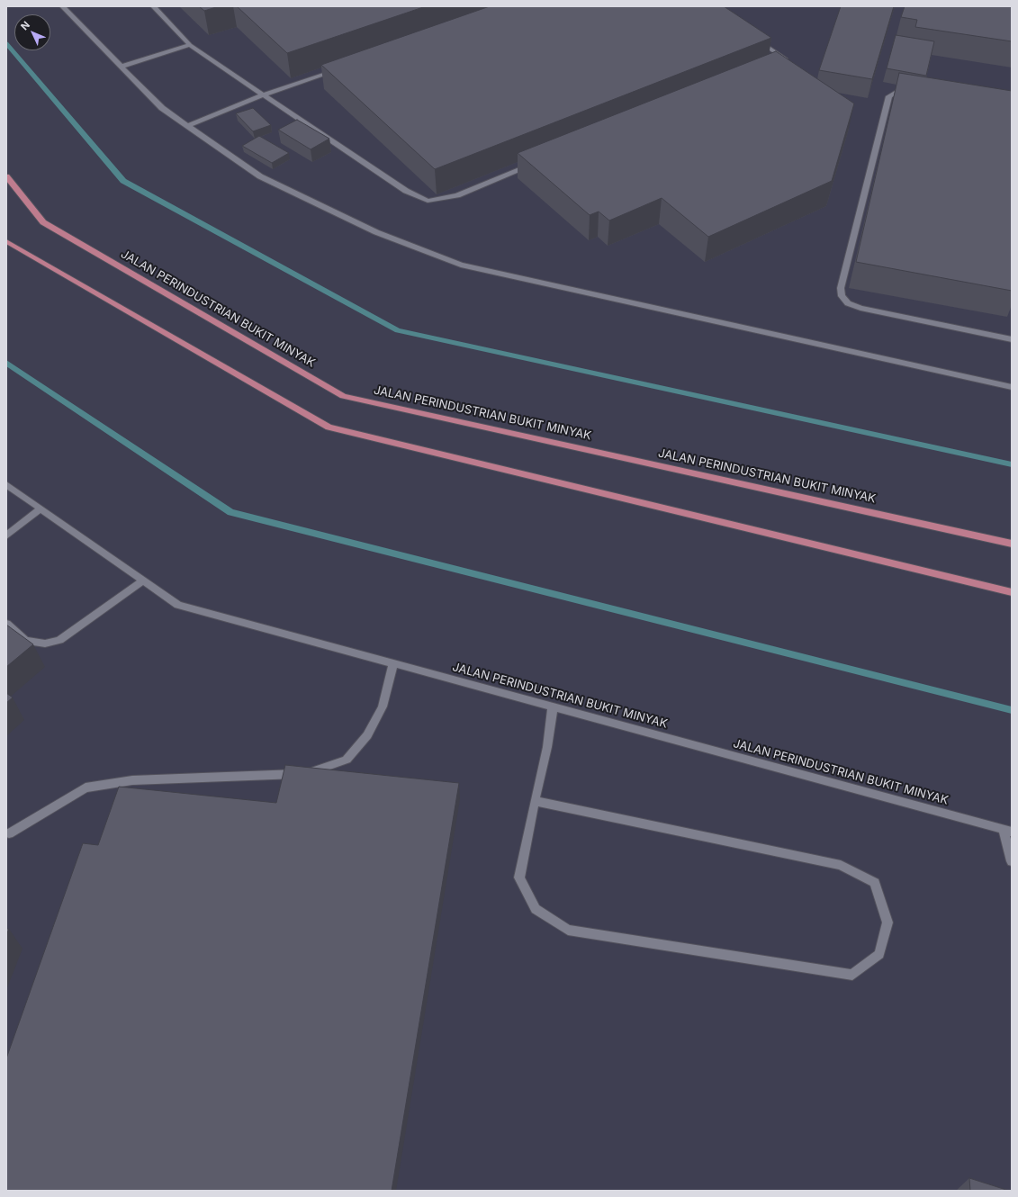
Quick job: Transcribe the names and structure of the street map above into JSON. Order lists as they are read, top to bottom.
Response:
{
  "streets": {
    "main road": ["JALAN PERINDUSTRIAN BUKIT MINYAK"]
  },
  "north": "top left"
}
